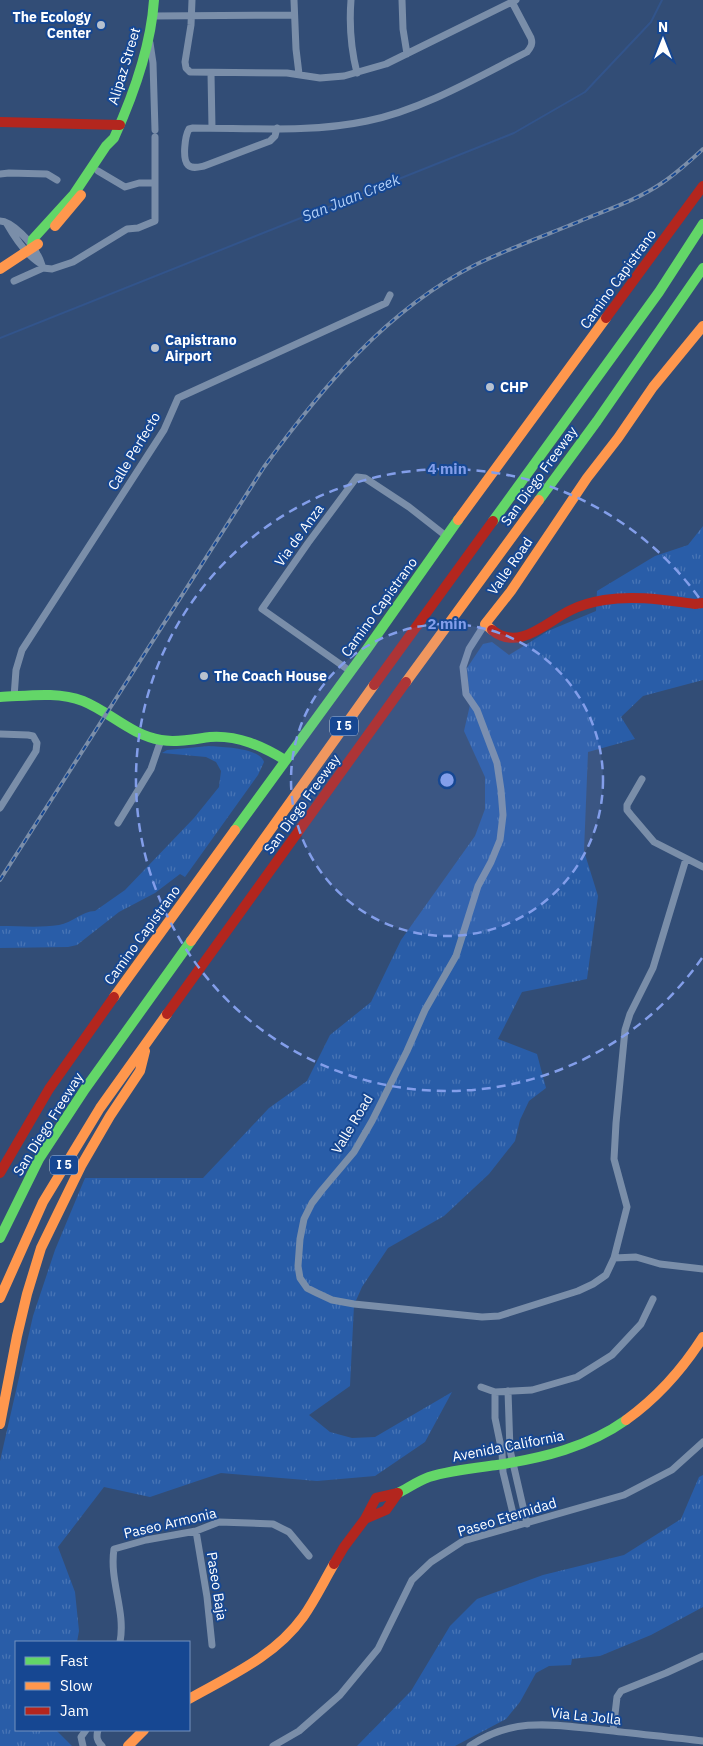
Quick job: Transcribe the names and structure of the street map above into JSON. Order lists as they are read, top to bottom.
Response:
{
  "streets": {
    "main road": [
      "Alipaz Street",
      "Camino Capistrano",
      "San Diego Freeway",
      "Valle Road",
      "I 5",
      "Avenida California"
    ],
    "street": [
      "Calle Perfecto",
      "Via de Anza",
      "Paseo Eternidad",
      "Paseo Armonia",
      "Paseo Baja",
      "Via La Jolla"
    ]
  },
  "crossings": [
    ["Camino Capistrano", "Via de Anza"],
    ["Paseo Armonia", "Paseo Baja"]
  ],
  "water": ["San Juan Creek"],
  "places": [
    "The Ecology Center",
    "Capistrano Airport",
    "CHP",
    "The Coach House"
  ],
  "legend": ["Fast", "Slow", "Jam"],
  "north": "top",
  "rings": ["4 min", "2 min"]
}
